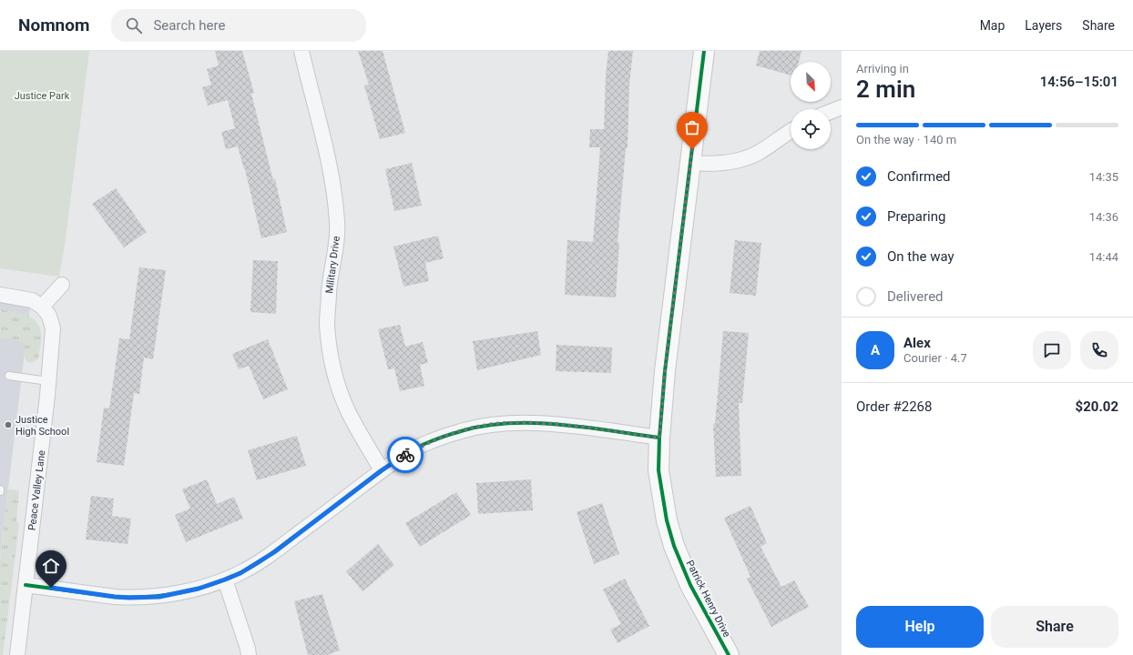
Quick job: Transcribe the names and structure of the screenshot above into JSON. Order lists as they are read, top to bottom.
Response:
{
  "streets": {
    "street": ["Military Drive", "Peace Valley Lane", "Patrick Henry Drive"]
  },
  "parks": ["Justice Park"],
  "places": ["Justice High School"],
  "north": "bottom right",
  "page": {
    "header": "Nomnom",
    "search": "Search here",
    "nav": ["Map", "Layers", "Share"],
    "heading": ["2 min", "Arriving in", "14:56–15:01"],
    "panel": [
      "Alex",
      "Courier · 4.7",
      "Order #2268",
      "$20.02"
    ],
    "bar": "On the way · 140 m",
    "list": [
      ["Confirmed", "14:35"],
      ["Preparing", "14:36"],
      ["On the way", "14:44"],
      "Delivered"
    ],
    "round": "A",
    "buttons": ["Help", "Share"]
  }
}
